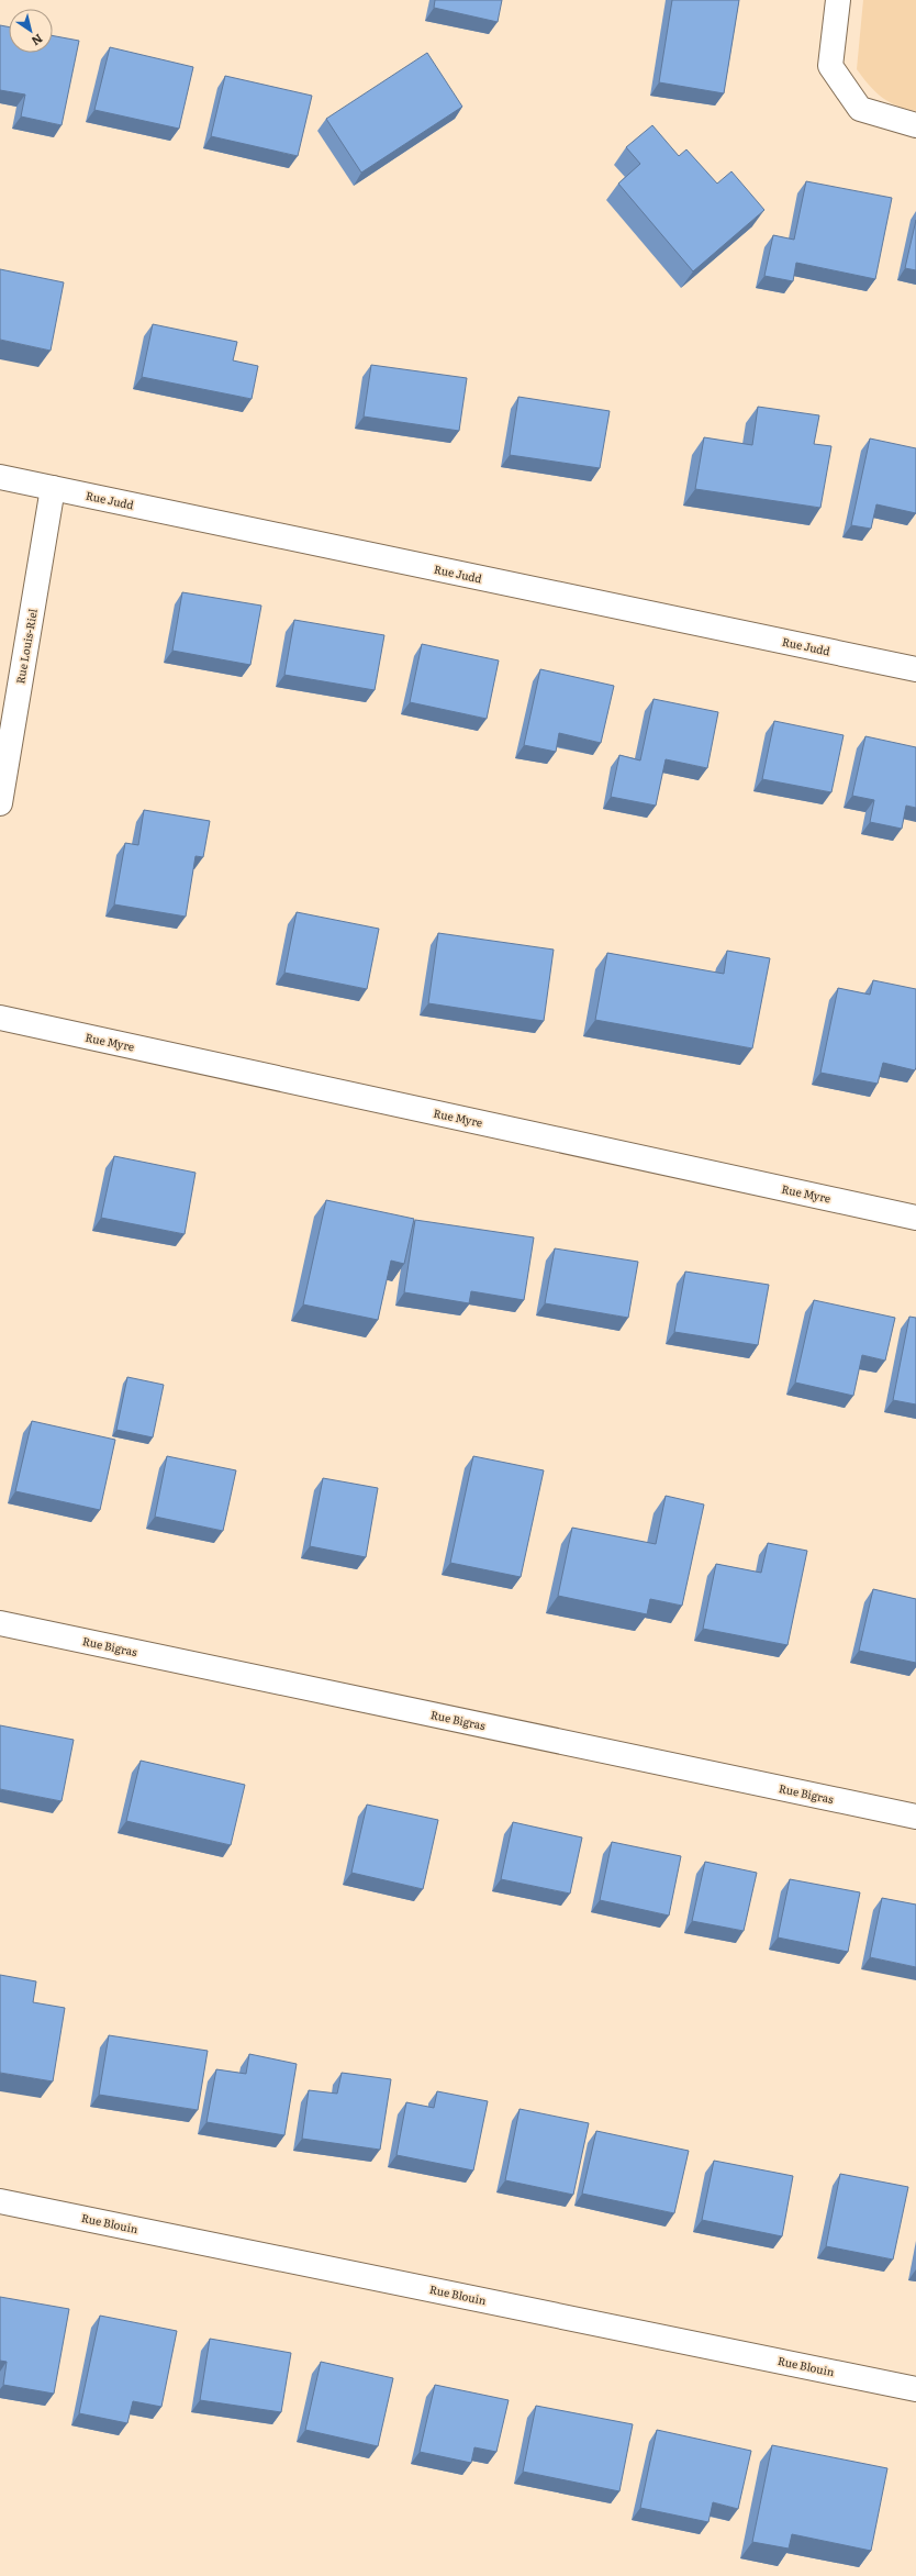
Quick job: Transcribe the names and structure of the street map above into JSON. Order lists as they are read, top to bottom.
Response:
{
  "streets": {
    "street": [
      "Rue Judd",
      "Rue Louis-Riel",
      "Rue Myre",
      "Rue Bigras",
      "Rue Blouin"
    ]
  },
  "crossings": [
    ["Rue Judd", "Rue Louis-Riel"]
  ],
  "north": "bottom right"
}
